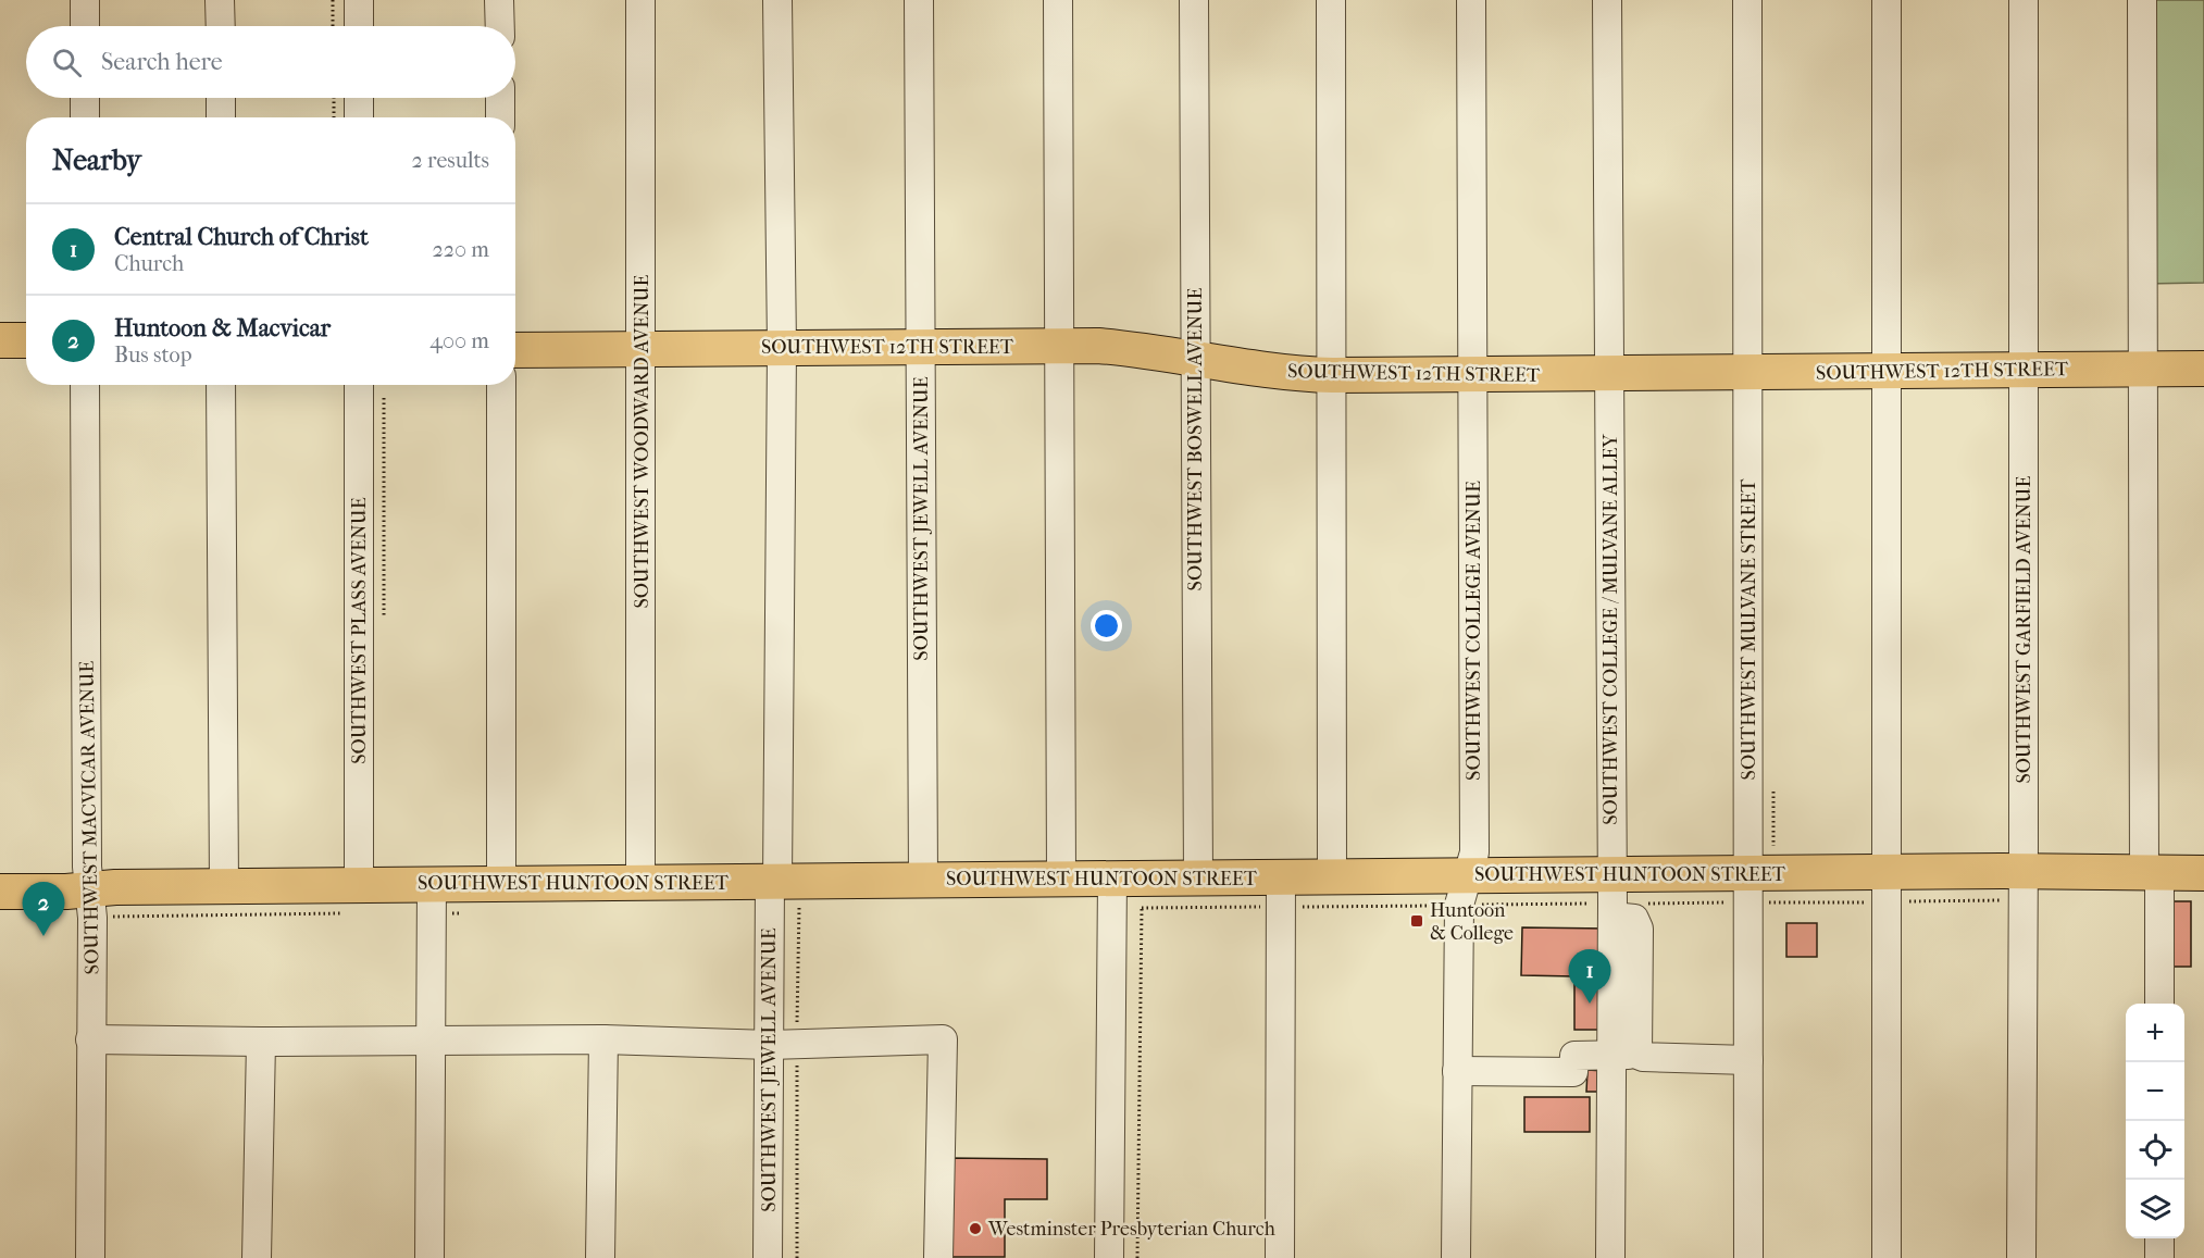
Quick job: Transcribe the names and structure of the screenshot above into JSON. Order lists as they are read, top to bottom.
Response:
{
  "streets": {
    "main road": ["SOUTHWEST 12TH STREET", "SOUTHWEST HUNTOON STREET"],
    "street": [
      "SOUTHWEST BOSWELL AVENUE",
      "SOUTHWEST WOODWARD AVENUE",
      "SOUTHWEST JEWELL AVENUE",
      "SOUTHWEST COLLEGE / MULVANE ALLEY",
      "SOUTHWEST MULVANE STREET",
      "SOUTHWEST GARFIELD AVENUE",
      "SOUTHWEST PLASS AVENUE",
      "SOUTHWEST COLLEGE AVENUE",
      "SOUTHWEST MACVICAR AVENUE"
    ]
  },
  "crossings": [
    ["SOUTHWEST 12TH STREET", "SOUTHWEST BOSWELL AVENUE"],
    ["SOUTHWEST 12TH STREET", "SOUTHWEST WOODWARD AVENUE"],
    ["SOUTHWEST 12TH STREET", "SOUTHWEST JEWELL AVENUE"],
    ["SOUTHWEST 12TH STREET", "SOUTHWEST COLLEGE / MULVANE ALLEY"],
    ["SOUTHWEST 12TH STREET", "SOUTHWEST MULVANE STREET"],
    ["SOUTHWEST 12TH STREET", "SOUTHWEST GARFIELD AVENUE"],
    ["SOUTHWEST 12TH STREET", "SOUTHWEST COLLEGE AVENUE"],
    ["SOUTHWEST BOSWELL AVENUE", "SOUTHWEST HUNTOON STREET"],
    ["SOUTHWEST WOODWARD AVENUE", "SOUTHWEST HUNTOON STREET"],
    ["SOUTHWEST JEWELL AVENUE", "SOUTHWEST HUNTOON STREET"],
    ["SOUTHWEST COLLEGE / MULVANE ALLEY", "SOUTHWEST HUNTOON STREET"],
    ["SOUTHWEST MULVANE STREET", "SOUTHWEST HUNTOON STREET"],
    ["SOUTHWEST GARFIELD AVENUE", "SOUTHWEST HUNTOON STREET"],
    ["SOUTHWEST PLASS AVENUE", "SOUTHWEST HUNTOON STREET"],
    ["SOUTHWEST COLLEGE AVENUE", "SOUTHWEST HUNTOON STREET"],
    ["SOUTHWEST MACVICAR AVENUE", "SOUTHWEST HUNTOON STREET"]
  ],
  "places": {
    "transit": ["Huntoon & College"],
    "other": ["Westminster Presbyterian Church"]
  },
  "page": {
    "search": "Search here",
    "heading": ["Nearby", "2 results"],
    "list": [
      {
        "mark": "1",
        "name": "Central Church of Christ",
        "note": "Church",
        "value": "220 m"
      },
      {
        "mark": "2",
        "name": "Huntoon & Macvicar",
        "note": "Bus stop",
        "value": "400 m"
      }
    ],
    "pins": ["2", "1"],
    "map_buttons": ["+", "−"]
  }
}
